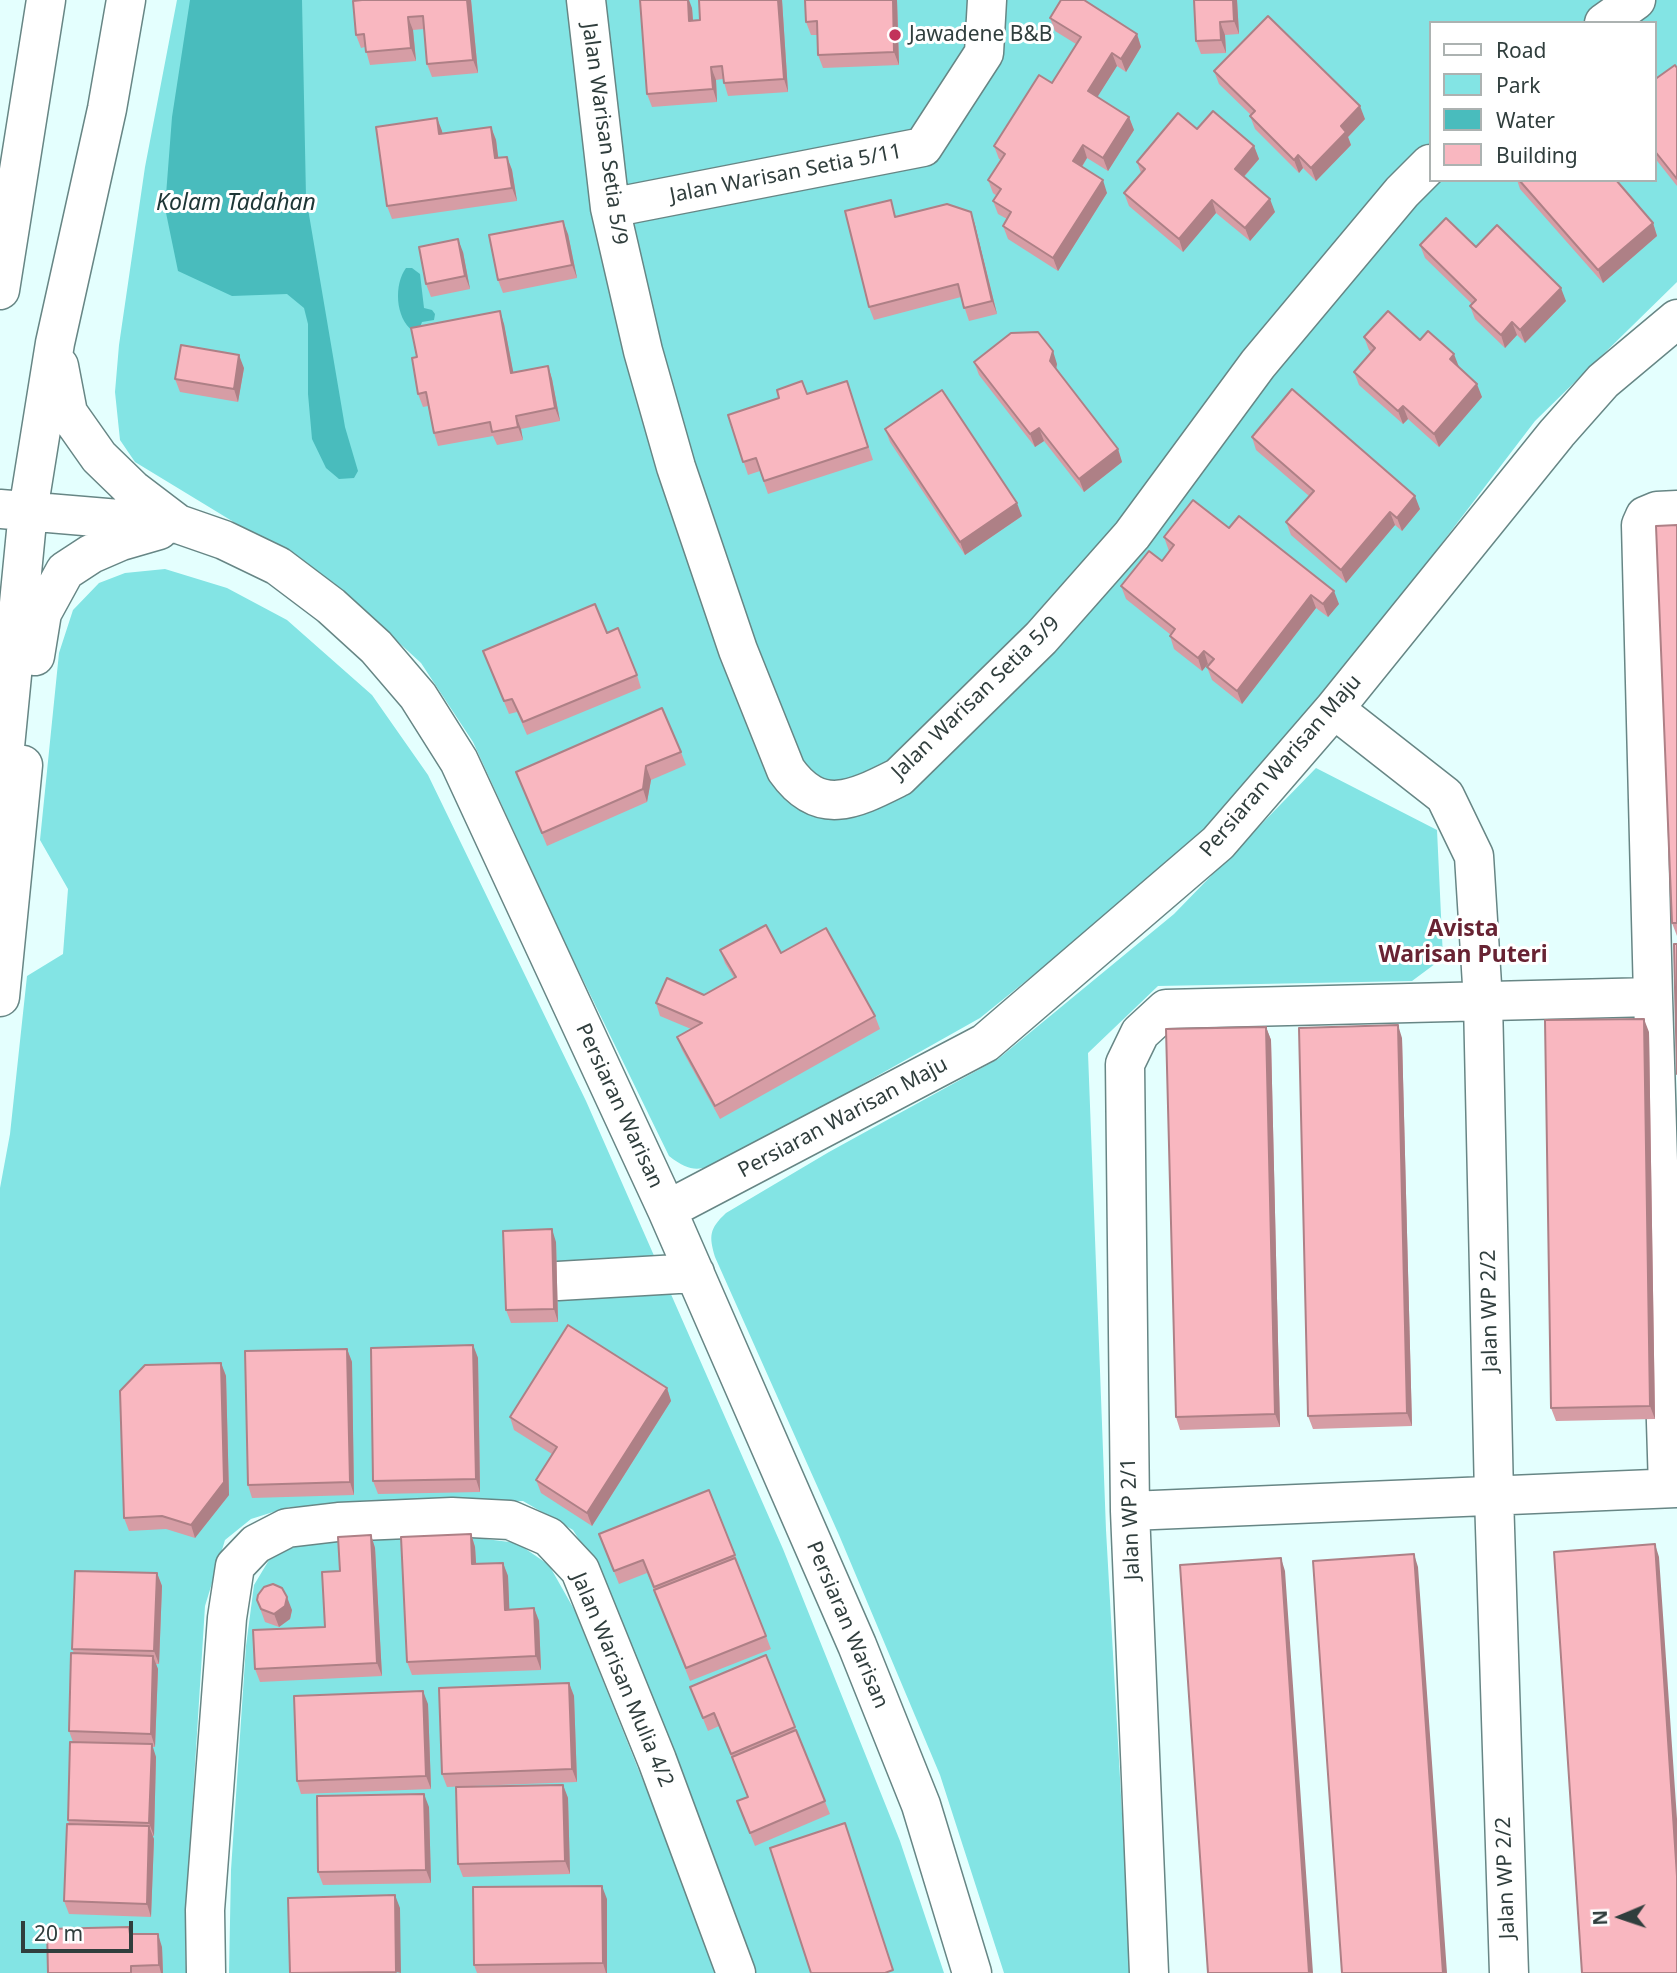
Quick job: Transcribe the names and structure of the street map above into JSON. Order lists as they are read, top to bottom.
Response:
{
  "streets": {
    "street": [
      "Jalan Warisan Setia 5/9",
      "Jalan Warisan Setia 5/11",
      "Persiaran Warisan Maju",
      "Persiaran Warisan",
      "Jalan WP 2/2",
      "Jalan WP 2/1",
      "Jalan Warisan Mulia 4/2"
    ]
  },
  "crossings": [
    ["Jalan Warisan Setia 5/9", "Jalan Warisan Setia 5/11"],
    ["Persiaran Warisan Maju", "Persiaran Warisan"],
    ["Persiaran Warisan Maju", "Jalan WP 2/2"],
    ["Jalan WP 2/2", "Jalan WP 2/1"]
  ],
  "districts": ["Avista Warisan Puteri"],
  "water": ["Kolam Tadahan"],
  "places": ["Jawadene B&B"],
  "legend": [
    "Road",
    "Park",
    "Water",
    "Building"
  ],
  "scale_bar": "20 m",
  "north": "left"
}
